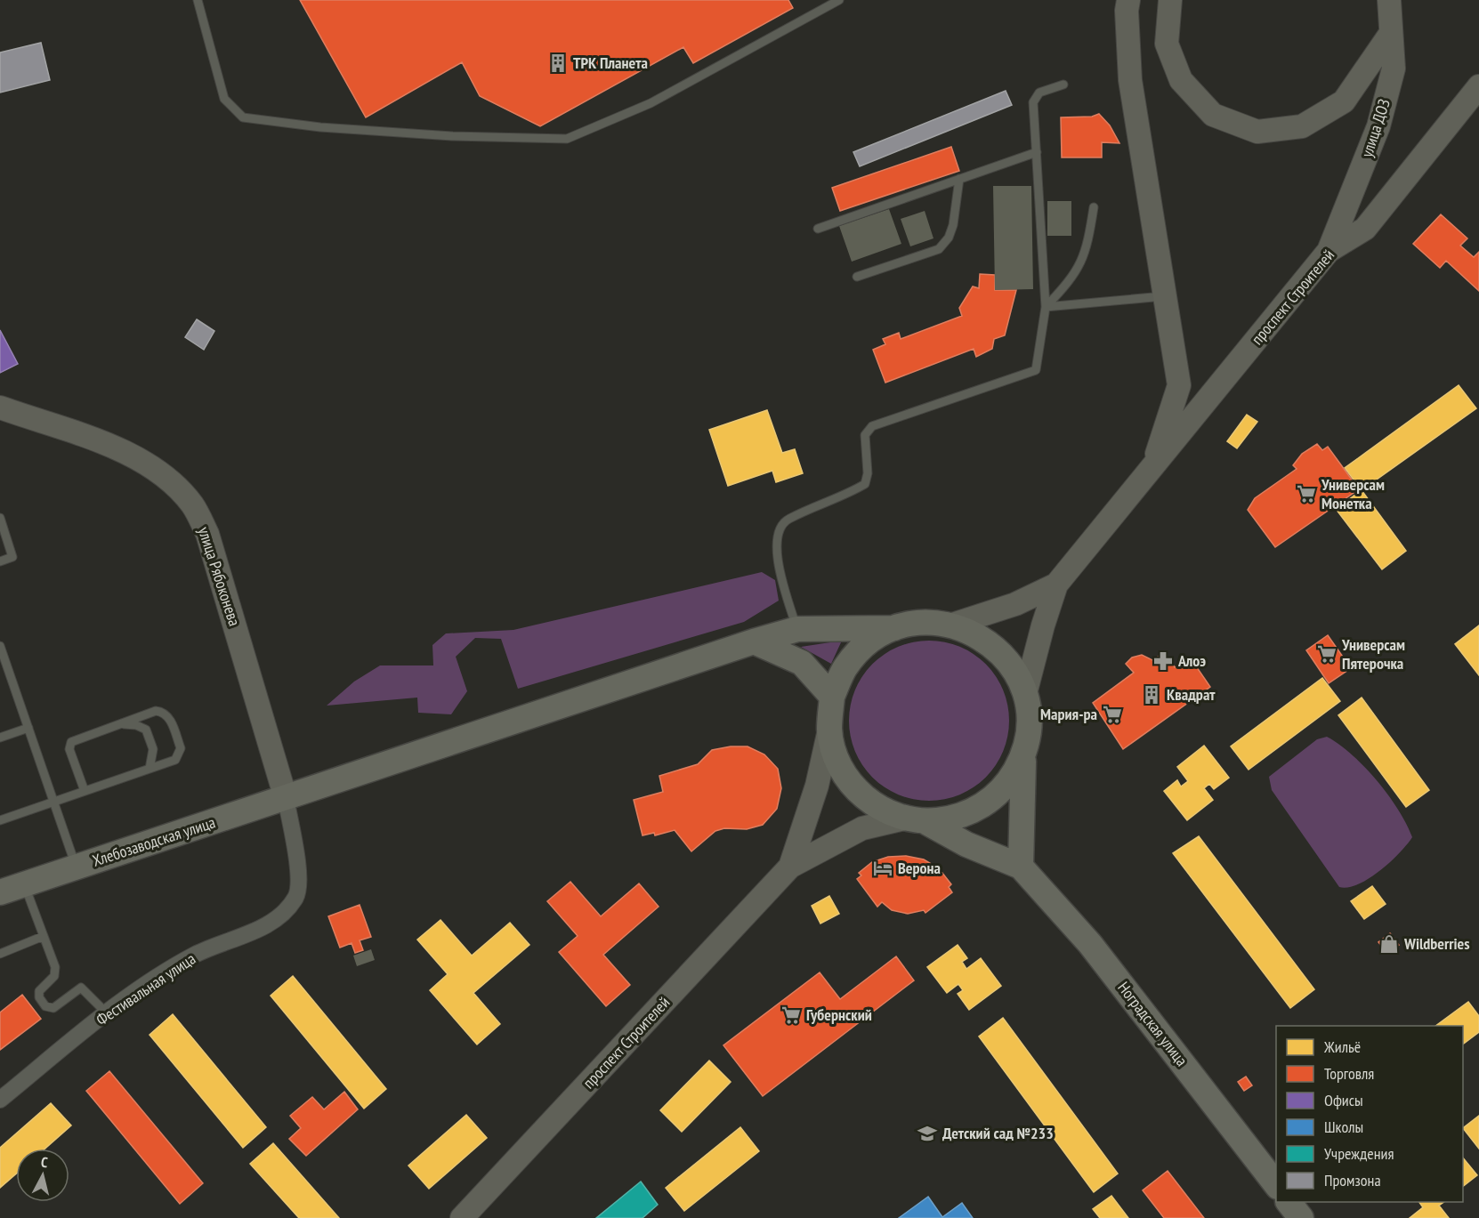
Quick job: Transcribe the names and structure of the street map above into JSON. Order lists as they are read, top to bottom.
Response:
{
  "streets": {
    "main road": [
      "улица ДОЗ",
      "проспект Строителей",
      "улица Рябоконева",
      "Хлебозаводская улица",
      "Ноградская улица"
    ],
    "street": ["Фестивальная улица"]
  },
  "crossings": [
    ["улица ДОЗ", "проспект Строителей"],
    ["улица Рябоконева", "Хлебозаводская улица"],
    ["улица Рябоконева", "Фестивальная улица"],
    ["Хлебозаводская улица", "Фестивальная улица"]
  ],
  "places": {
    "building": ["ТРК Планета", "Квадрат"],
    "supermarket": [
      "Универсам Монетка",
      "Универсам Пятерочка",
      "Мария-ра",
      "Губернский"
    ],
    "pharmacy": ["Алоэ"],
    "hotel": ["Верона"],
    "shop": ["Wildberries"],
    "school or university": ["Детский сад №233"]
  },
  "legend": [
    "Жильё",
    "Торговля",
    "Офисы",
    "Школы",
    "Учреждения",
    "Промзона"
  ],
  "north": "top"
}
